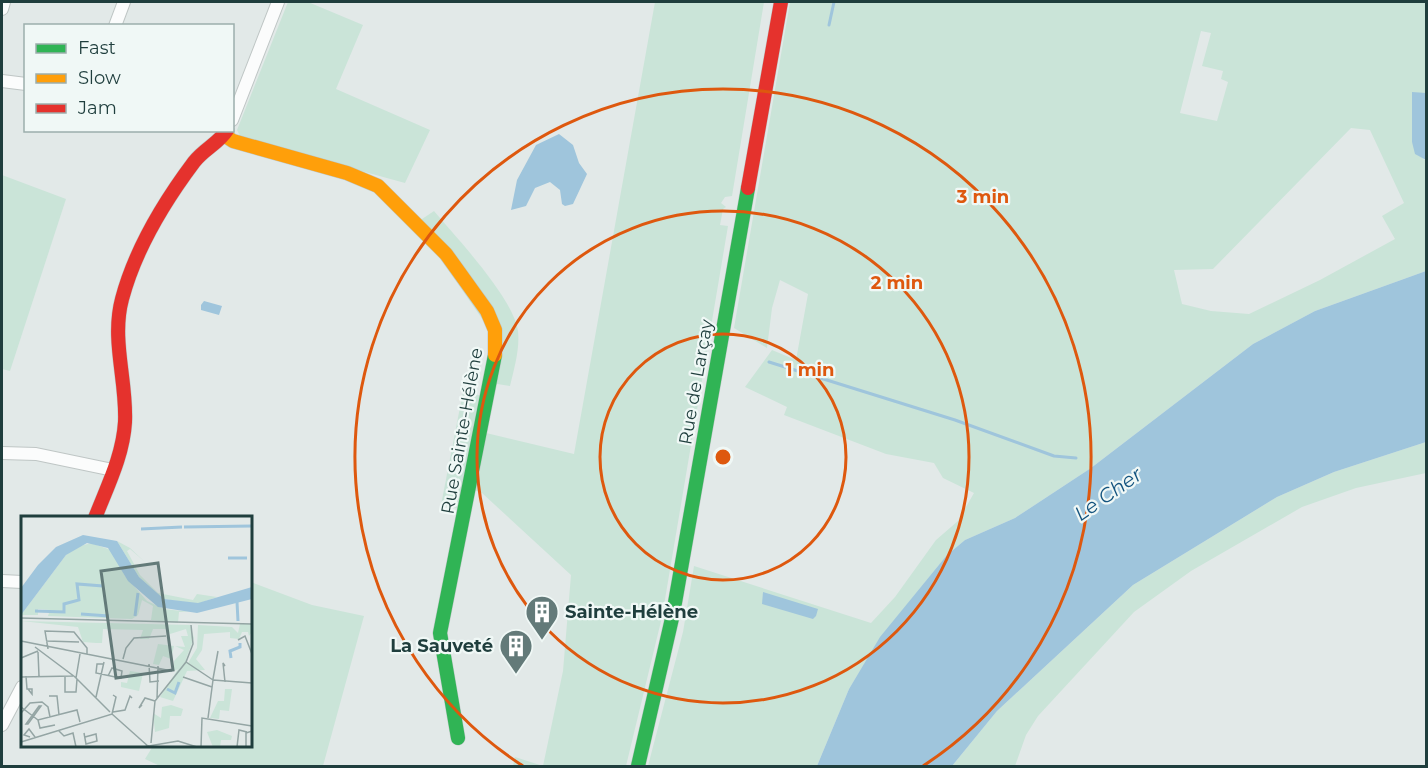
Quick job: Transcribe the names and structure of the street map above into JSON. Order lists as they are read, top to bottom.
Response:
{
  "streets": {
    "street": ["Rue de Larçay", "Rue Sainte-Hélène"]
  },
  "water": ["Le Cher"],
  "places": {
    "building": ["Sainte-Hélène", "La Sauveté"]
  },
  "legend": ["Fast", "Slow", "Jam"],
  "rings": ["3 min", "2 min", "1 min"]
}
